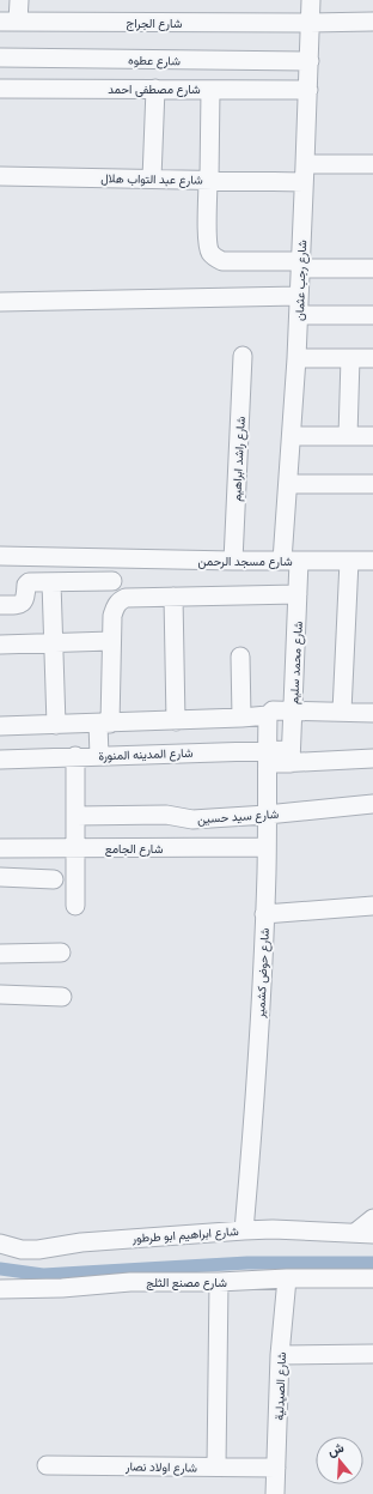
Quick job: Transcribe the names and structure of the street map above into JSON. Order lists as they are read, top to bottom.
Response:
{
  "streets": {
    "street": [
      "شارع الجراج",
      "شارع عطوه",
      "شارع مصطفى احمد",
      "شارع عبد التواب هلال",
      "شارع رجب عثمان",
      "شارع راشد ابراهيم",
      "شارع مسجد الرحمن",
      "شارع محمد سليم",
      "شارع المدينه المنورة",
      "شارع سيد حسين",
      "شارع الجامع",
      "شارع حوض كشمير",
      "شارع ابراهيم ابو طرطور",
      "شارع مصنع الثلج",
      "شارع الصيدلية",
      "شارع اولاد نصار"
    ]
  },
  "crossings": [
    ["شارع الجراج", "شارع رجب عثمان"],
    ["شارع عطوه", "شارع رجب عثمان"],
    ["شارع مصطفى احمد", "شارع رجب عثمان"],
    ["شارع عبد التواب هلال", "شارع رجب عثمان"],
    ["شارع رجب عثمان", "شارع مسجد الرحمن"],
    ["شارع رجب عثمان", "شارع محمد سليم"],
    ["شارع راشد ابراهيم", "شارع مسجد الرحمن"],
    ["شارع مسجد الرحمن", "شارع محمد سليم"],
    ["شارع محمد سليم", "شارع المدينه المنورة"],
    ["شارع المدينه المنورة", "شارع حوض كشمير"],
    ["شارع سيد حسين", "شارع حوض كشمير"],
    ["شارع الجامع", "شارع حوض كشمير"],
    ["شارع حوض كشمير", "شارع ابراهيم ابو طرطور"],
    ["شارع مصنع الثلج", "شارع الصيدلية"],
    ["شارع الصيدلية", "شارع اولاد نصار"]
  ],
  "north": "top"
}
